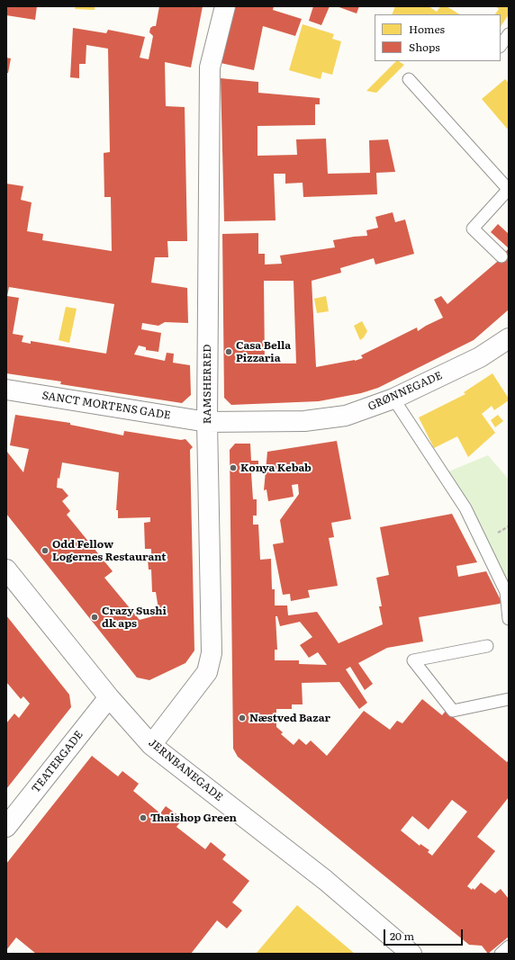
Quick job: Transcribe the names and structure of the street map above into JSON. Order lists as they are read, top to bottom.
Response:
{
  "streets": {
    "street": [
      "RAMSHERRED",
      "GRØNNEGADE",
      "SANCT MORTENS GADE",
      "TEATERGADE",
      "JERNBANEGADE"
    ]
  },
  "crossings": [
    ["RAMSHERRED", "GRØNNEGADE"],
    ["RAMSHERRED", "SANCT MORTENS GADE"],
    ["RAMSHERRED", "JERNBANEGADE"],
    ["GRØNNEGADE", "SANCT MORTENS GADE"],
    ["TEATERGADE", "JERNBANEGADE"]
  ],
  "places": [
    "Casa Bella Pizzaria",
    "Konya Kebab",
    "Odd Fellow Logernes Restaurant",
    "Crazy Sushi dk aps",
    "Næstved Bazar",
    "Thaishop Green"
  ],
  "legend": ["Homes", "Shops"],
  "scale_bar": "20 m"
}
